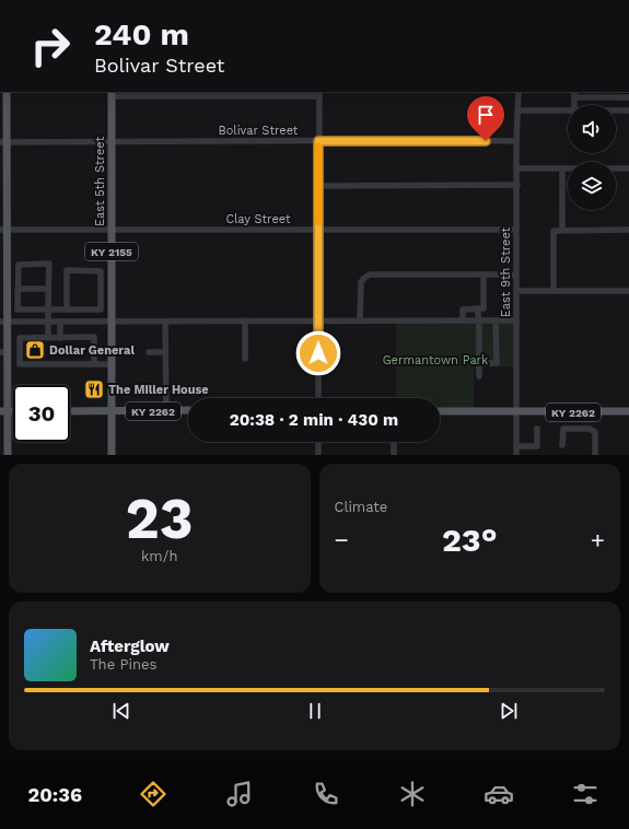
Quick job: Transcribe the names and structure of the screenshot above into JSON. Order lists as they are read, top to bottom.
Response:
{
  "streets": {
    "main road": ["East 5th Street", "KY 2155", "KY 2262"],
    "street": ["Bolivar Street", "Clay Street", "East 9th Street"]
  },
  "crossings": [
    ["Bolivar Street", "East 5th Street"],
    ["Bolivar Street", "East 9th Street"],
    ["East 5th Street", "Clay Street"],
    ["East 5th Street", "KY 2262"],
    ["Clay Street", "East 9th Street"],
    ["East 9th Street", "KY 2262"]
  ],
  "parks": ["Germantown Park"],
  "places": {
    "shop": ["Dollar General"],
    "restaurant": ["The Miller House"]
  },
  "page": {
    "turn": ["240 m", "Bolivar Street"],
    "limit": "30",
    "trip": "20:38 · 2 min · 430 m",
    "tile": [
      ["23", "km/h"],
      "Climate"
    ],
    "heat": ["−", "23°", "+"],
    "song": ["Afterglow", "The Pines"],
    "tabs": "20:36"
  }
}
